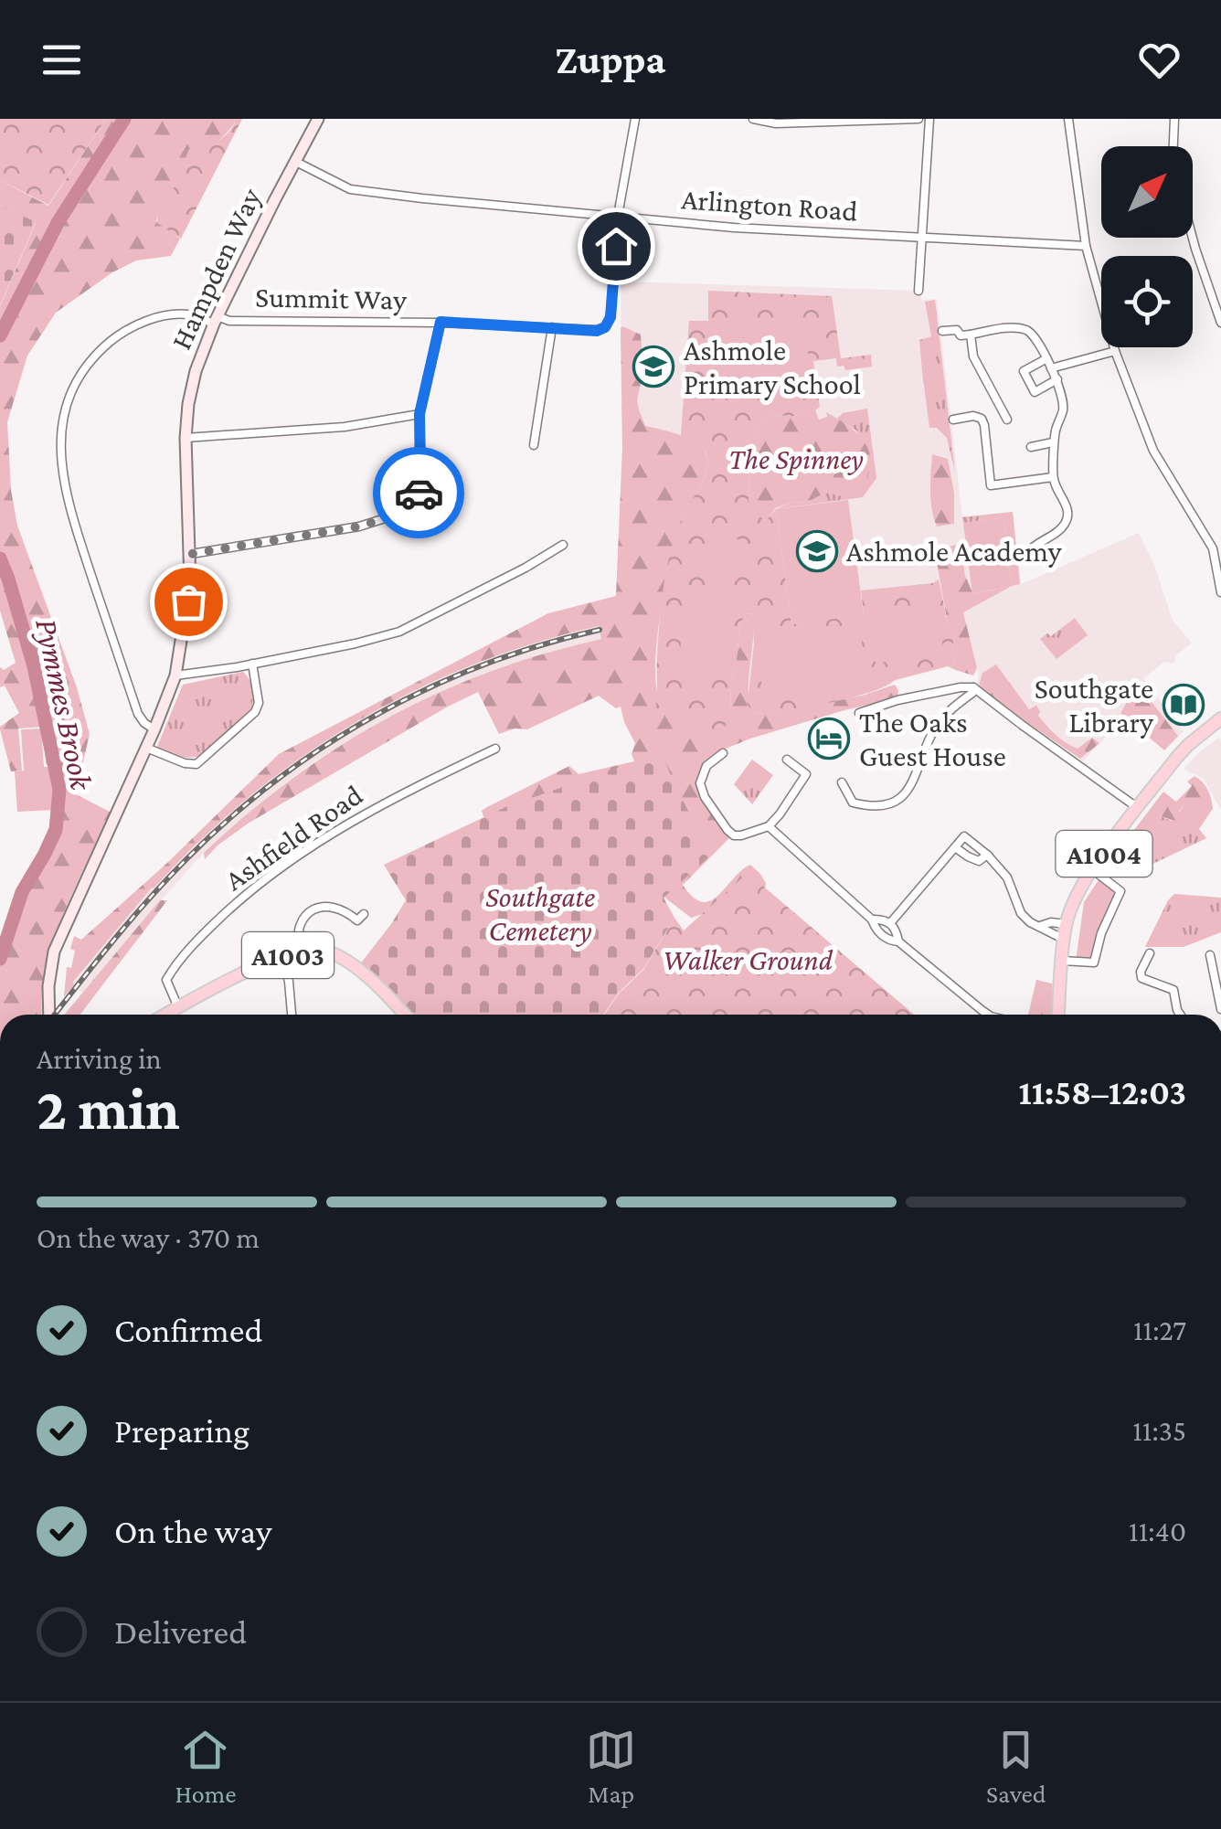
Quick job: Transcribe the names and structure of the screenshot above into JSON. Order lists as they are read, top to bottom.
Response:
{
  "streets": {
    "main road": ["A1004", "A1003"],
    "street": [
      "Arlington Road",
      "Hampden Way",
      "Summit Way",
      "Ashfield Road"
    ]
  },
  "crossings": [
    ["Arlington Road", "Hampden Way"],
    ["Arlington Road", "Summit Way"],
    ["Hampden Way", "Summit Way"],
    ["Ashfield Road", "A1003"]
  ],
  "water": ["Pymmes Brook"],
  "parks": ["The Spinney", "Southgate Cemetery", "Walker Ground"],
  "places": {
    "school or university": ["Ashmole Primary School", "Ashmole Academy"],
    "library": ["Southgate Library"],
    "hotel": ["The Oaks Guest House"]
  },
  "north": "top right",
  "page": {
    "header": "Zuppa",
    "heading": ["2 min", "Arriving in", "11:58–12:03"],
    "bar": "On the way · 370 m",
    "list": [
      ["Confirmed", "11:27"],
      ["Preparing", "11:35"],
      ["On the way", "11:40"],
      "Delivered"
    ],
    "tabs": ["Home", "Map", "Saved"]
  }
}
